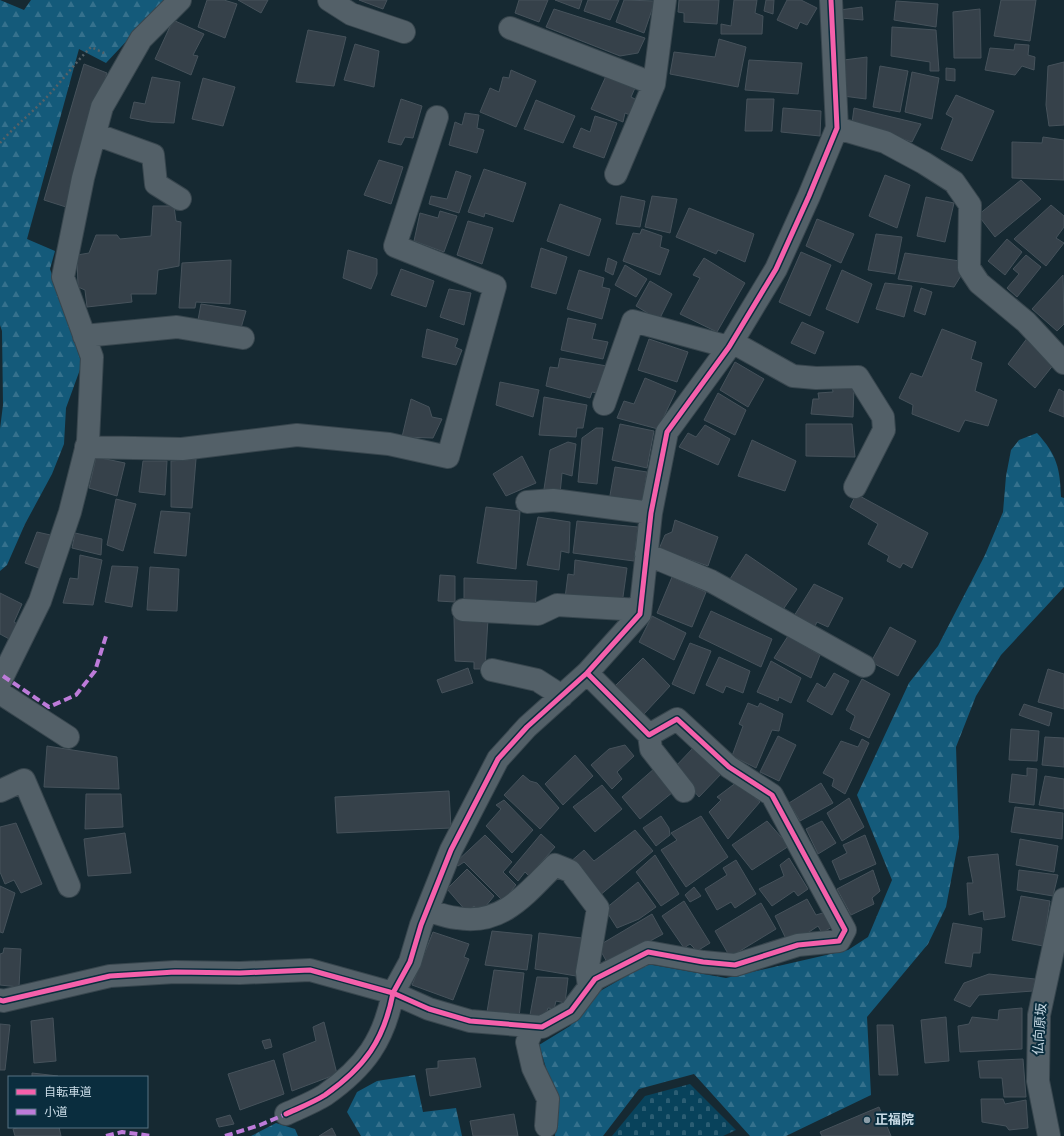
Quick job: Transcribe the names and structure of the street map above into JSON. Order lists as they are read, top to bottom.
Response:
{
  "streets": {
    "street": ["仏向原坂"]
  },
  "places": ["正福院"],
  "legend": ["自転車道", "小道"]
}
